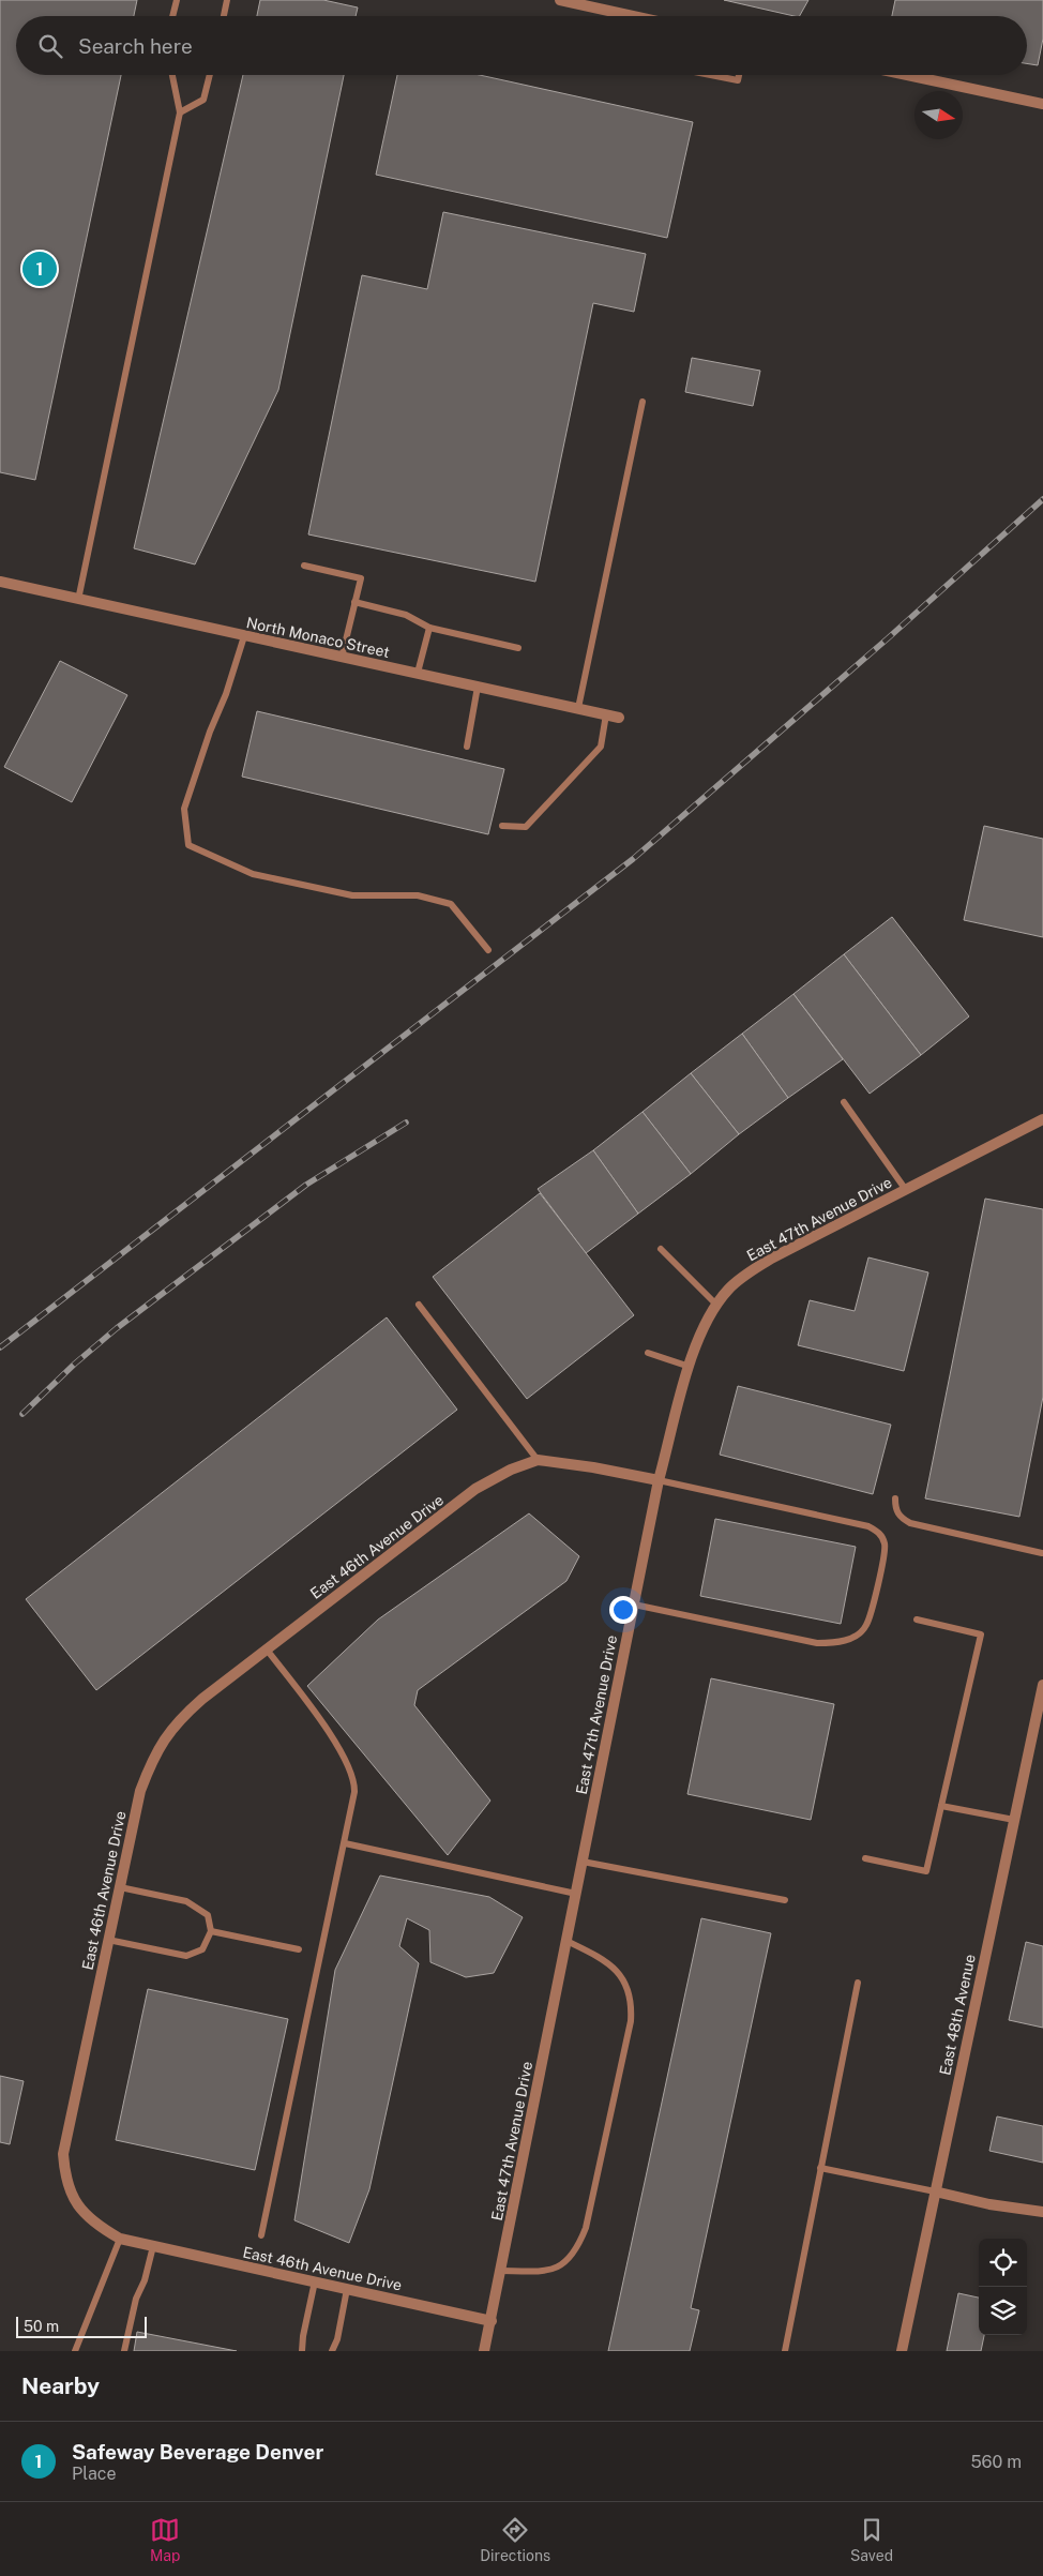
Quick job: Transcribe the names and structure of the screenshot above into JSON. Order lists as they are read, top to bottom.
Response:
{
  "streets": {
    "street": [
      "North Monaco Street",
      "East 47th Avenue Drive",
      "East 46th Avenue Drive",
      "East 48th Avenue"
    ]
  },
  "crossings": [
    ["East 47th Avenue Drive", "East 46th Avenue Drive"]
  ],
  "scale_bar": "50 m",
  "north": "right",
  "page": {
    "search": "Search here",
    "pins": "1",
    "scale": "50 m",
    "heading": "Nearby",
    "list": [
      {
        "mark": "1",
        "name": "Safeway Beverage Denver",
        "note": "Place",
        "value": "560 m"
      }
    ],
    "nav": ["Map", "Directions", "Saved"]
  }
}
